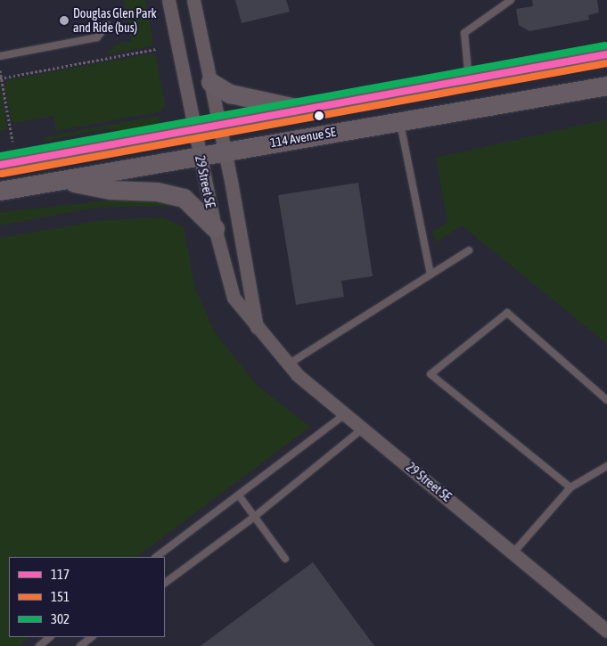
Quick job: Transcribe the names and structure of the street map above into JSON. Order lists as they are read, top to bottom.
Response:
{
  "streets": {
    "main road": ["114 Avenue SE"],
    "street": ["29 Street SE"]
  },
  "crossings": [
    ["114 Avenue SE", "29 Street SE"]
  ],
  "places": ["Douglas Glen Park and Ride (bus)"],
  "lines": ["transit line 302", "transit line 117", "transit line 151"],
  "legend": ["117", "151", "302"]
}
